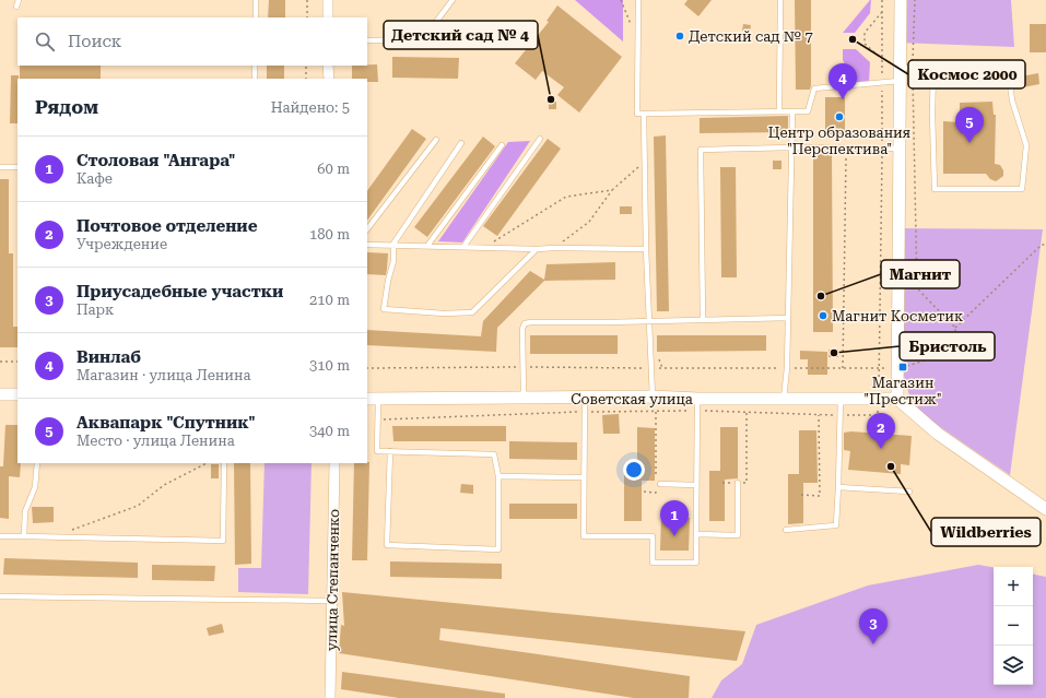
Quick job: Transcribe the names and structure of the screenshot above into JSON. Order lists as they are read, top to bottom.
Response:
{
  "streets": {
    "street": ["Советская улица", "улица Степанченко"]
  },
  "places": {
    "other": [
      "Детский сад № 7",
      "Космос 2000",
      "Детский сад № 4",
      "Центр образования \"Перспектива\"",
      "Магнит",
      "Магнит Косметик",
      "Бристоль",
      "Wildberries"
    ],
    "transit": ["Магазин \"Престиж\""]
  },
  "page": {
    "search": "Поиск",
    "pins": [
      "4",
      "5",
      "2",
      "1",
      "3"
    ],
    "heading": ["Рядом", "Найдено: 5"],
    "list": [
      {
        "mark": "1",
        "name": "Столовая \"Ангара\"",
        "note": "Кафе",
        "value": "60 m"
      },
      {
        "mark": "2",
        "name": "Почтовое отделение",
        "note": "Учреждение",
        "value": "180 m"
      },
      {
        "mark": "3",
        "name": "Приусадебные участки",
        "note": "Парк",
        "value": "210 m"
      },
      {
        "mark": "4",
        "name": "Винлаб",
        "note": "Магазин · улица Ленина",
        "value": "310 m"
      },
      {
        "mark": "5",
        "name": "Аквапарк \"Спутник\"",
        "note": "Место · улица Ленина",
        "value": "340 m"
      }
    ],
    "map_buttons": ["+", "−"]
  }
}
